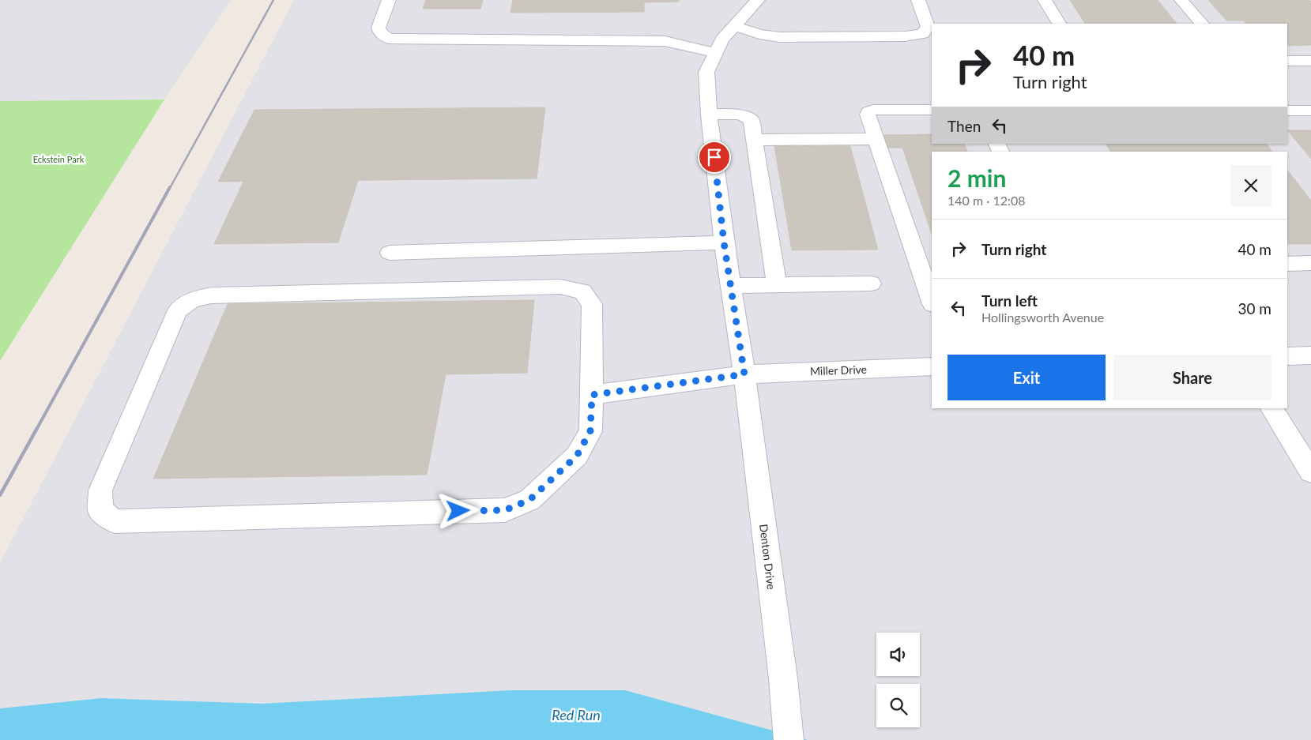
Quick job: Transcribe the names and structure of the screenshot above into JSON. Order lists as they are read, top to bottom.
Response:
{
  "streets": {
    "street": ["Miller Drive", "Denton Drive"]
  },
  "crossings": [
    ["Miller Drive", "Denton Drive"]
  ],
  "water": ["Red Run"],
  "parks": ["Eckstein Park"],
  "page": {
    "turn": ["40 m", "Turn right"],
    "then": "Then",
    "heading": ["2 min", "140 m · 12:08"],
    "list": [
      {
        "name": "Turn right",
        "value": "40 m"
      },
      {
        "name": "Turn left",
        "note": "Hollingsworth Avenue",
        "value": "30 m"
      }
    ],
    "buttons": ["Exit", "Share"]
  }
}
